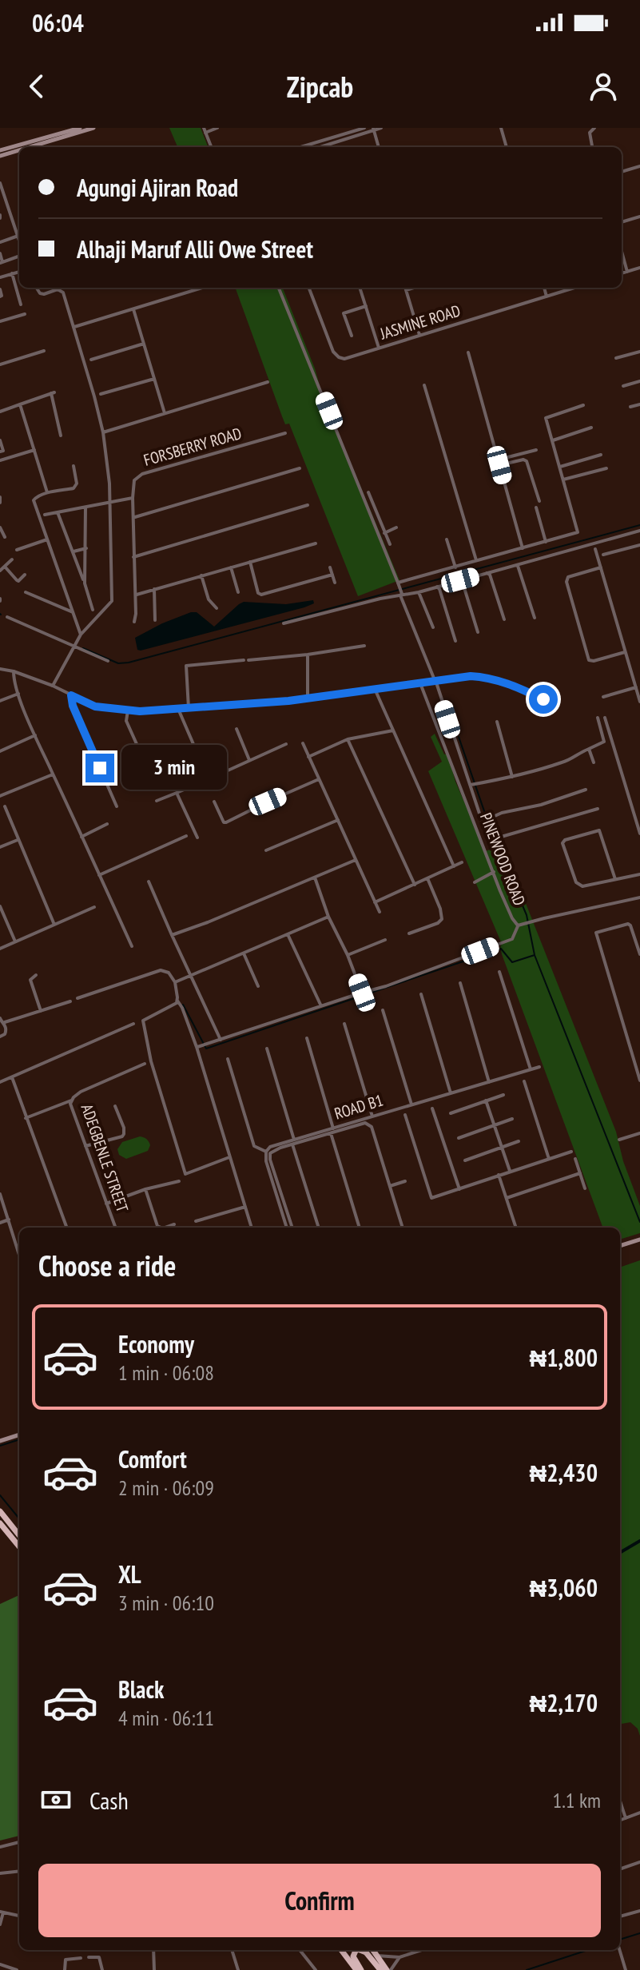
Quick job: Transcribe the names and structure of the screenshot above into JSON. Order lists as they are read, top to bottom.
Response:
{
  "streets": {
    "street": [
      "JASMINE ROAD",
      "FORSBERRY ROAD",
      "PINEWOOD ROAD",
      "ROAD B1",
      "ADEGBENLE STREET"
    ]
  },
  "page": {
    "status": "06:04",
    "header": "Zipcab",
    "banner": ["Agungi Ajiran Road", "Alhaji Maruf Alli Owe Street"],
    "bubble": "3 min",
    "heading": "Choose a ride",
    "list": [
      {
        "name": "Economy",
        "note": "1 min · 06:08",
        "value": "₦1,800"
      },
      {
        "name": "Comfort",
        "note": "2 min · 06:09",
        "value": "₦2,430"
      },
      {
        "name": "XL",
        "note": "3 min · 06:10",
        "value": "₦3,060"
      },
      {
        "name": "Black",
        "note": "4 min · 06:11",
        "value": "₦2,170"
      }
    ],
    "pay": ["Cash", "1.1 km"],
    "buttons": "Confirm"
  }
}
